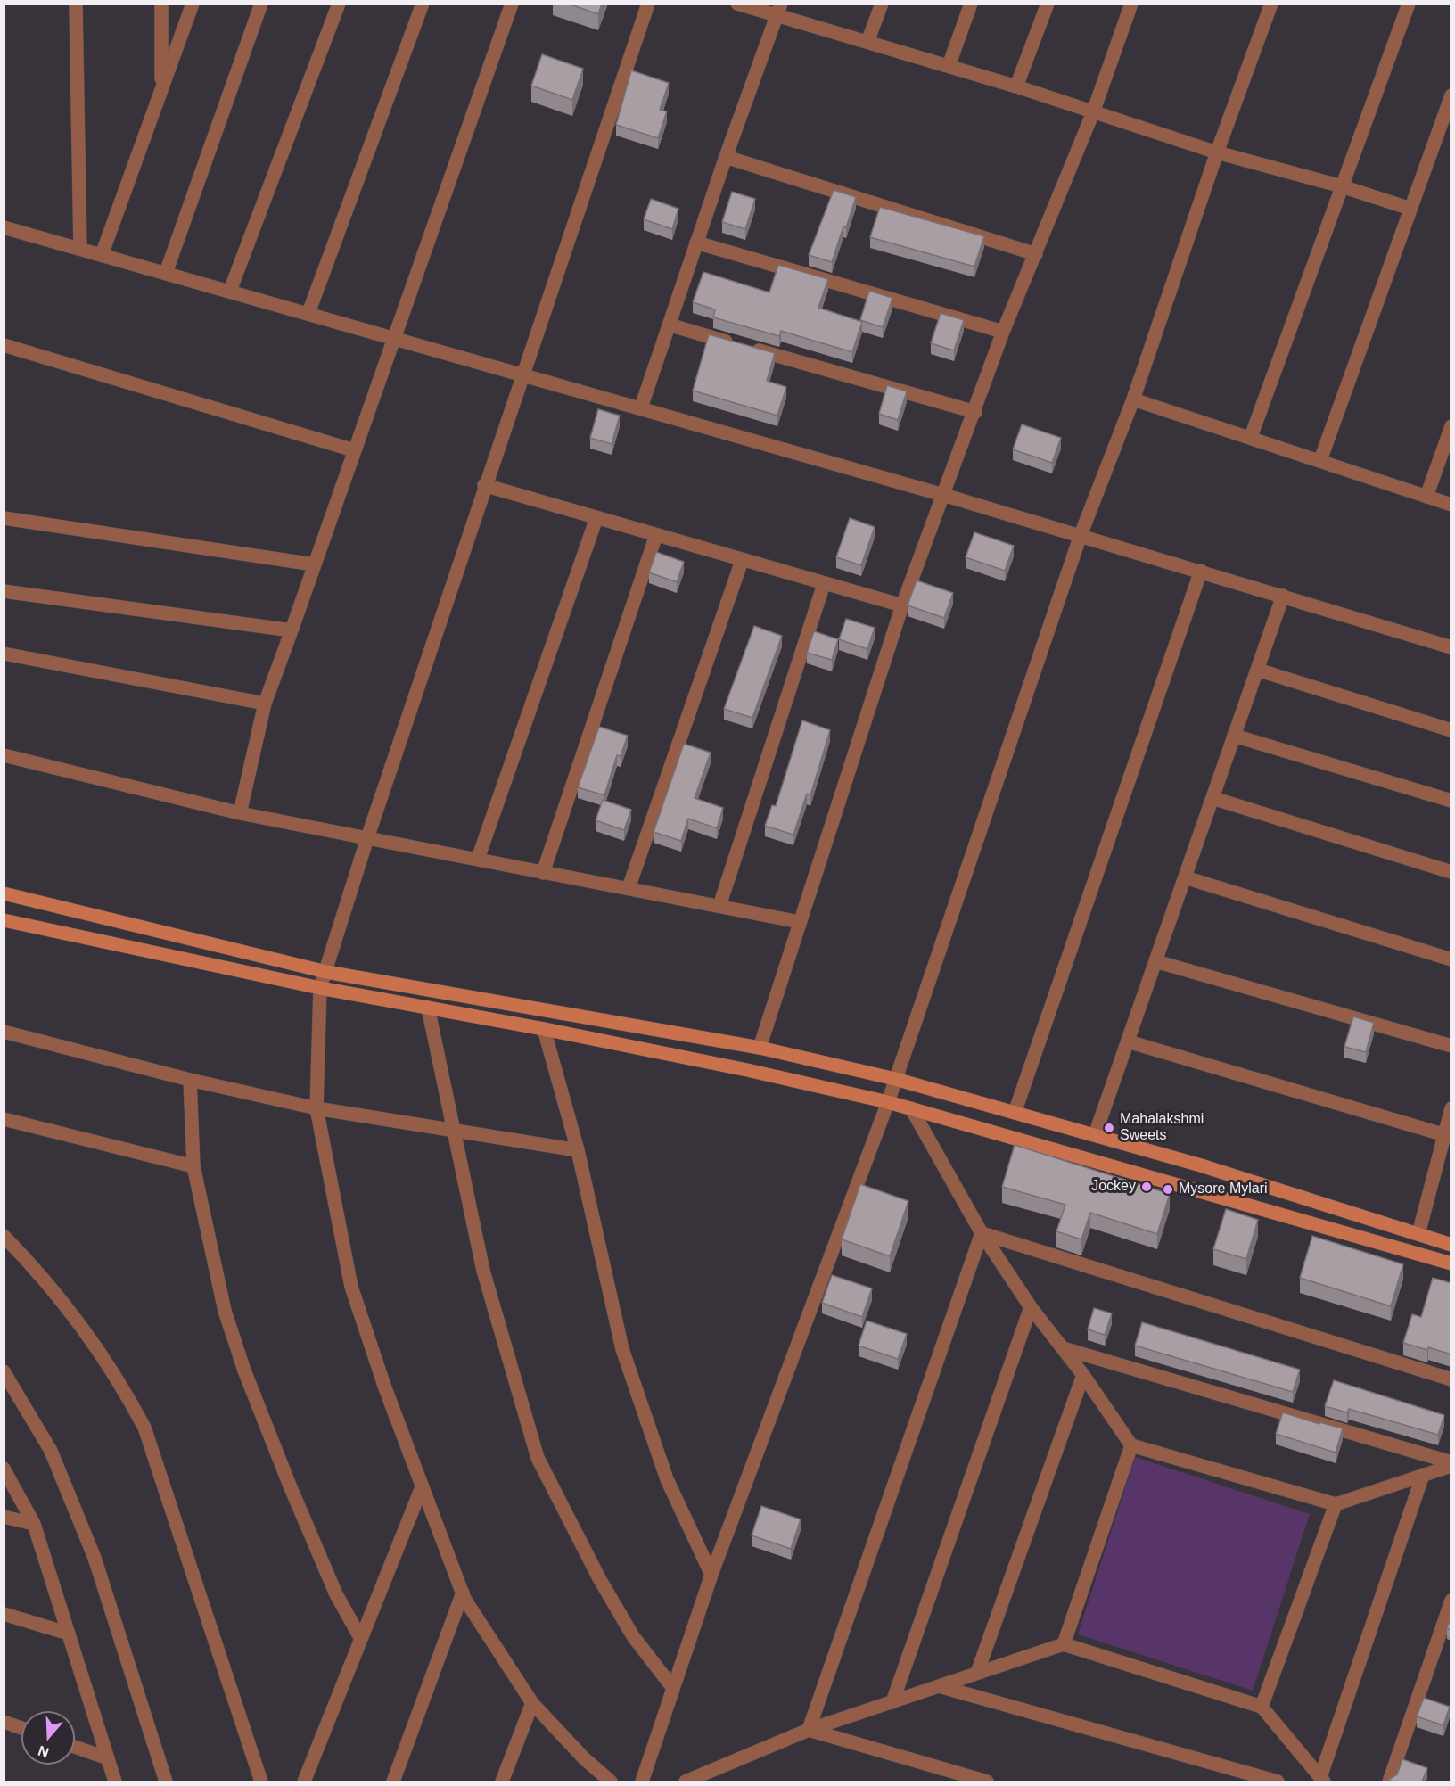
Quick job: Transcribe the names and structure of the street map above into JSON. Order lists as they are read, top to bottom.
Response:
{
  "places": ["Mahalakshmi Sweets", "Jockey", "Mysore Mylari"],
  "north": "bottom"
}
